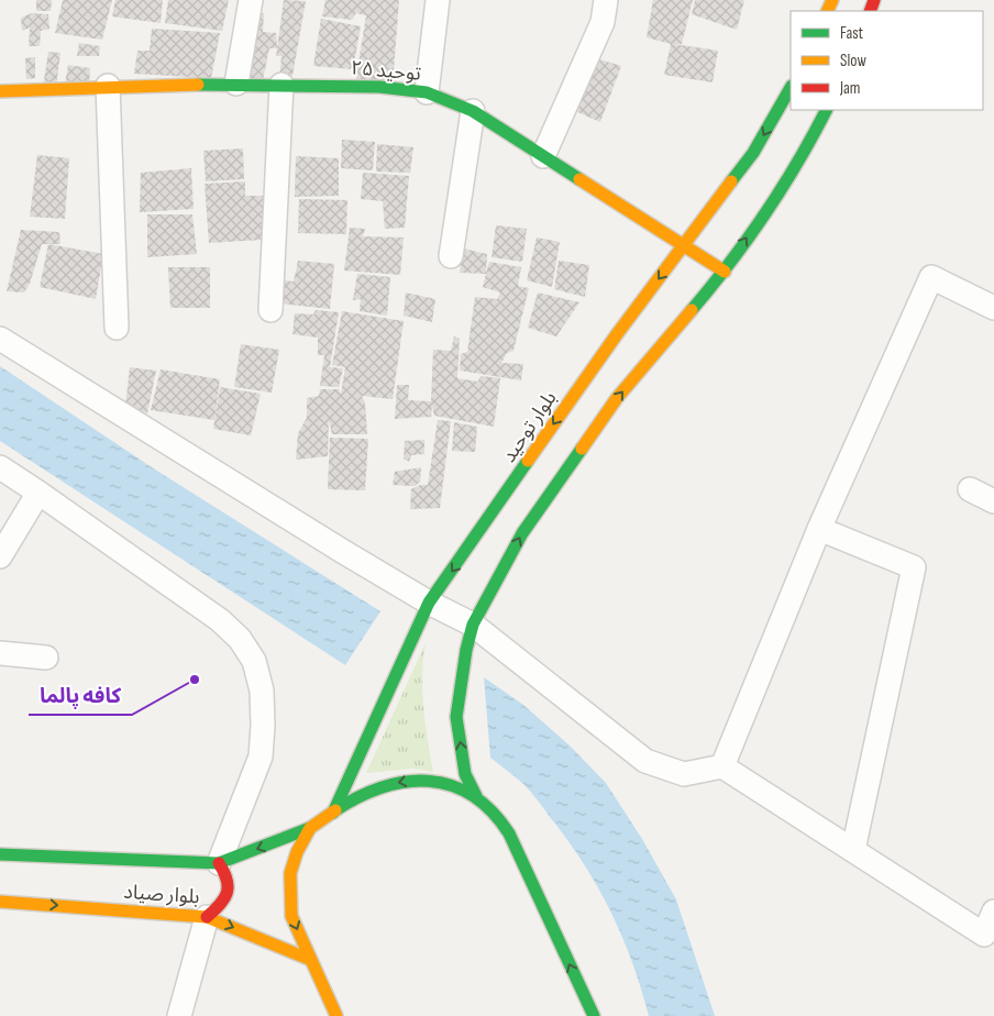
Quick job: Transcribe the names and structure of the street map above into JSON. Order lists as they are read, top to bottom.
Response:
{
  "streets": {
    "main road": ["توحید ۲۵", "بلوار توحید", "بلوار صیاد"]
  },
  "crossings": [
    ["توحید ۲۵", "بلوار توحید"],
    ["بلوار توحید", "بلوار صیاد"]
  ],
  "places": ["کافه پالما"],
  "legend": ["Fast", "Slow", "Jam"]
}
